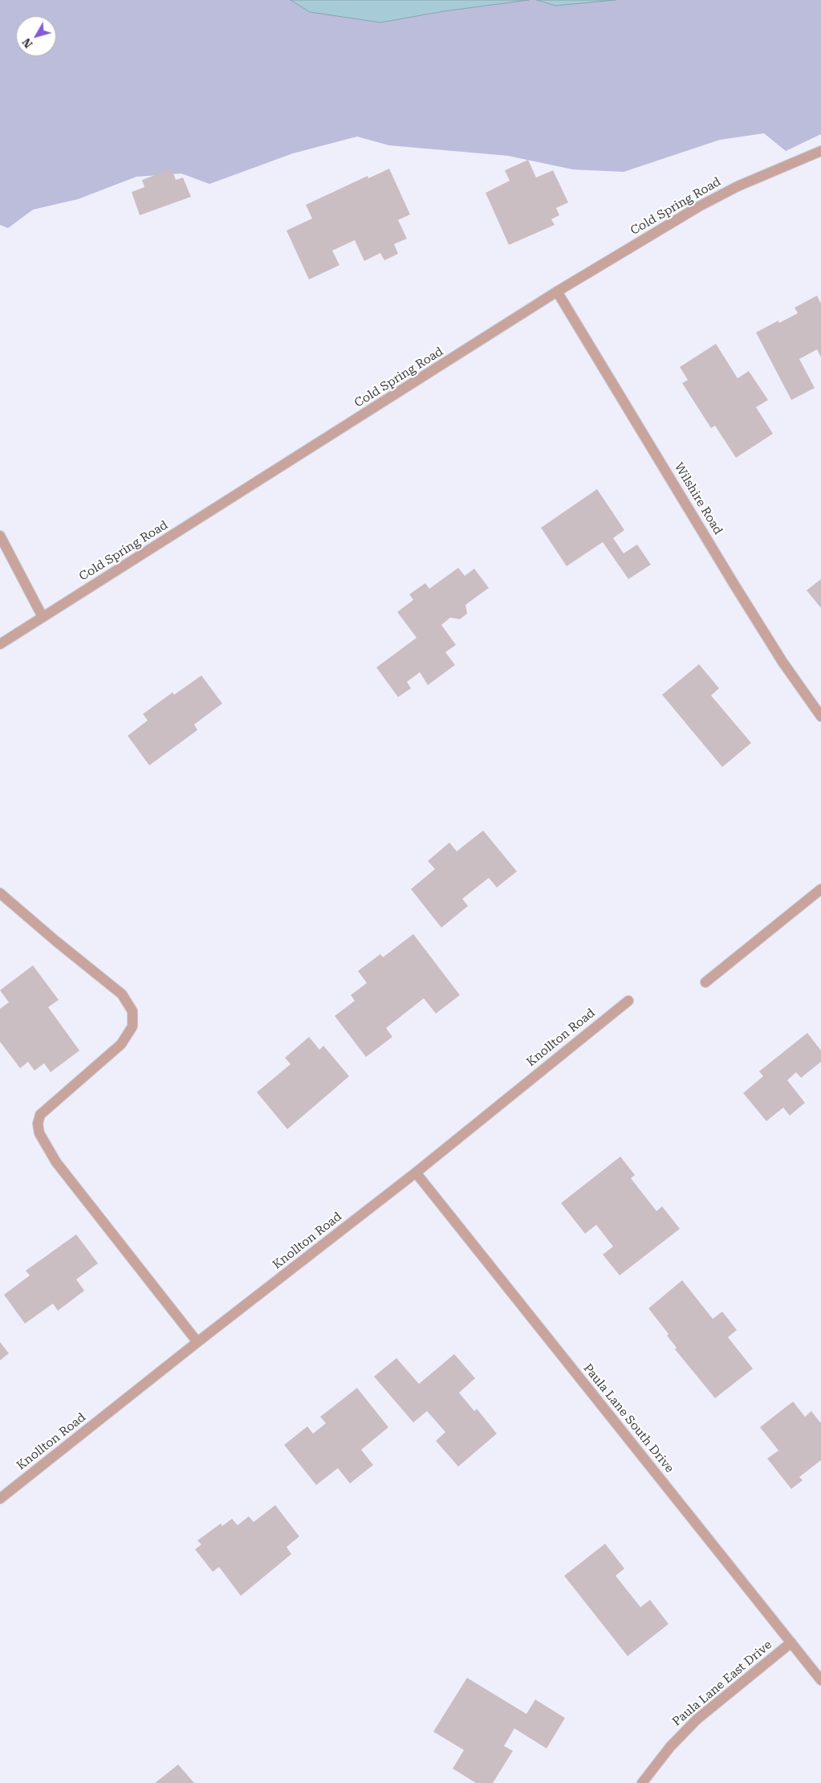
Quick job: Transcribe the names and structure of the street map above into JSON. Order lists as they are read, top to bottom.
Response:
{
  "streets": {
    "street": [
      "Cold Spring Road",
      "Wilshire Road",
      "Knollton Road",
      "Paula Lane South Drive",
      "Paula Lane East Drive"
    ]
  },
  "crossings": [
    ["Cold Spring Road", "Wilshire Road"],
    ["Knollton Road", "Paula Lane South Drive"],
    ["Paula Lane South Drive", "Paula Lane East Drive"]
  ],
  "north": "bottom left"
}
